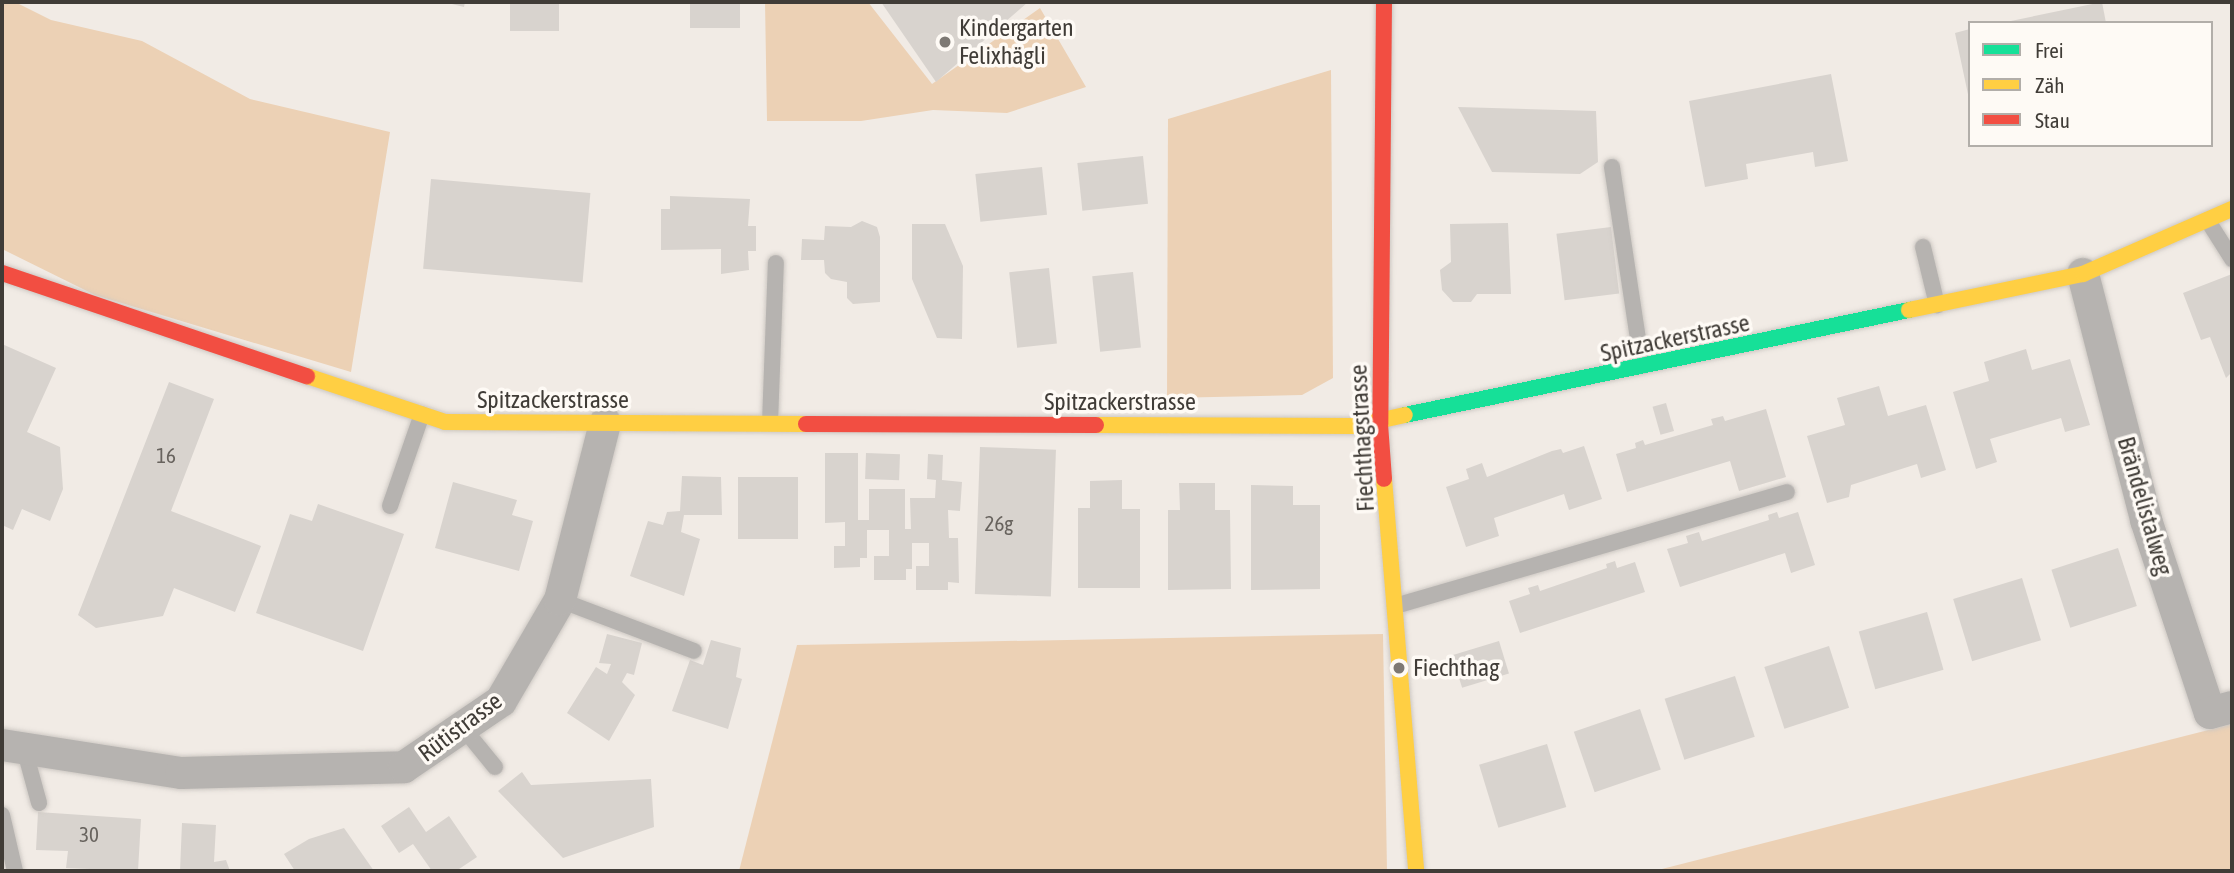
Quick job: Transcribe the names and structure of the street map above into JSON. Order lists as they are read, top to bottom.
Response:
{
  "streets": {
    "street": [
      "Spitzackerstrasse",
      "Fiechthagstrasse",
      "Brändelistalweg",
      "Rütistrasse"
    ]
  },
  "crossings": [
    ["Spitzackerstrasse", "Fiechthagstrasse"],
    ["Spitzackerstrasse", "Brändelistalweg"],
    ["Spitzackerstrasse", "Rütistrasse"]
  ],
  "places": ["Kindergarten Felixhägli", "Fiechthag"],
  "house_numbers": ["16", "26g", "30"],
  "legend": ["Frei", "Zäh", "Stau"]
}
